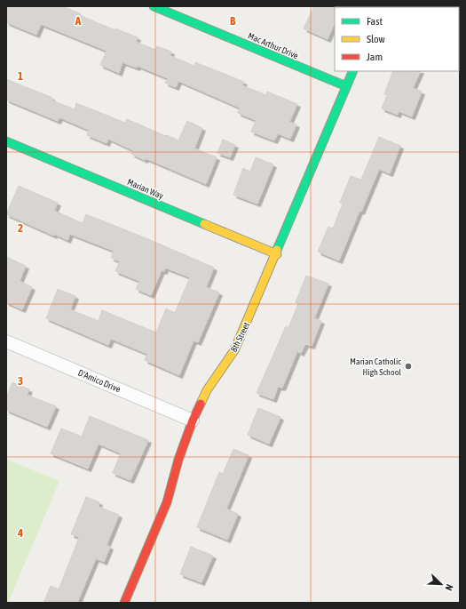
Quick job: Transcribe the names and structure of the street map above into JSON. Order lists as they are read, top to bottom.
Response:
{
  "streets": {
    "street": [
      "Mac Arthur Drive",
      "Marian Way",
      "8th Street",
      "D'Amico Drive"
    ]
  },
  "crossings": [
    ["Mac Arthur Drive", "8th Street"],
    ["Marian Way", "8th Street"],
    ["8th Street", "D'Amico Drive"]
  ],
  "places": ["Marian Catholic High School"],
  "legend": ["Fast", "Slow", "Jam"],
  "north": "bottom right",
  "grid": {
    "columns": ["A", "B"],
    "rows": [
      "1",
      "2",
      "3",
      "4"
    ]
  }
}
